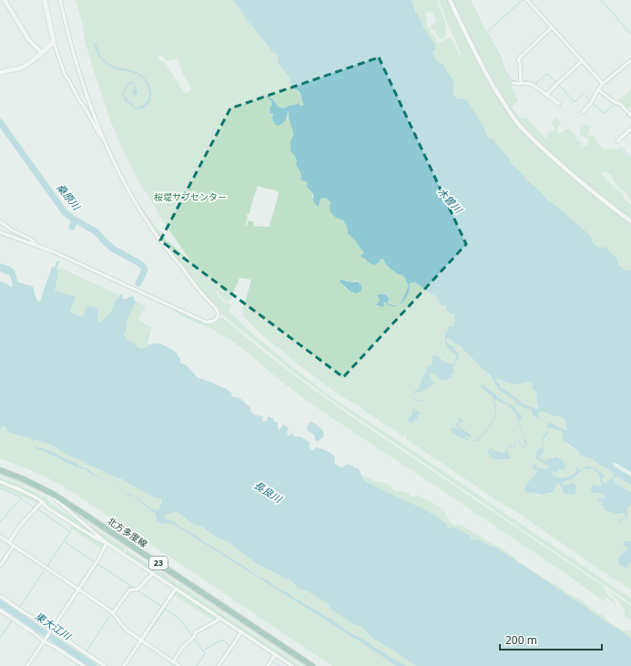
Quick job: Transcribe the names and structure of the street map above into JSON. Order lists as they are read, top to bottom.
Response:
{
  "streets": {
    "main road": ["北方多度線", "23"]
  },
  "water": [
    "桑原川",
    "木曽川",
    "長良川",
    "東大江川"
  ],
  "parks": ["桜堤サブセンター"],
  "scale_bar": "200 m"
}
